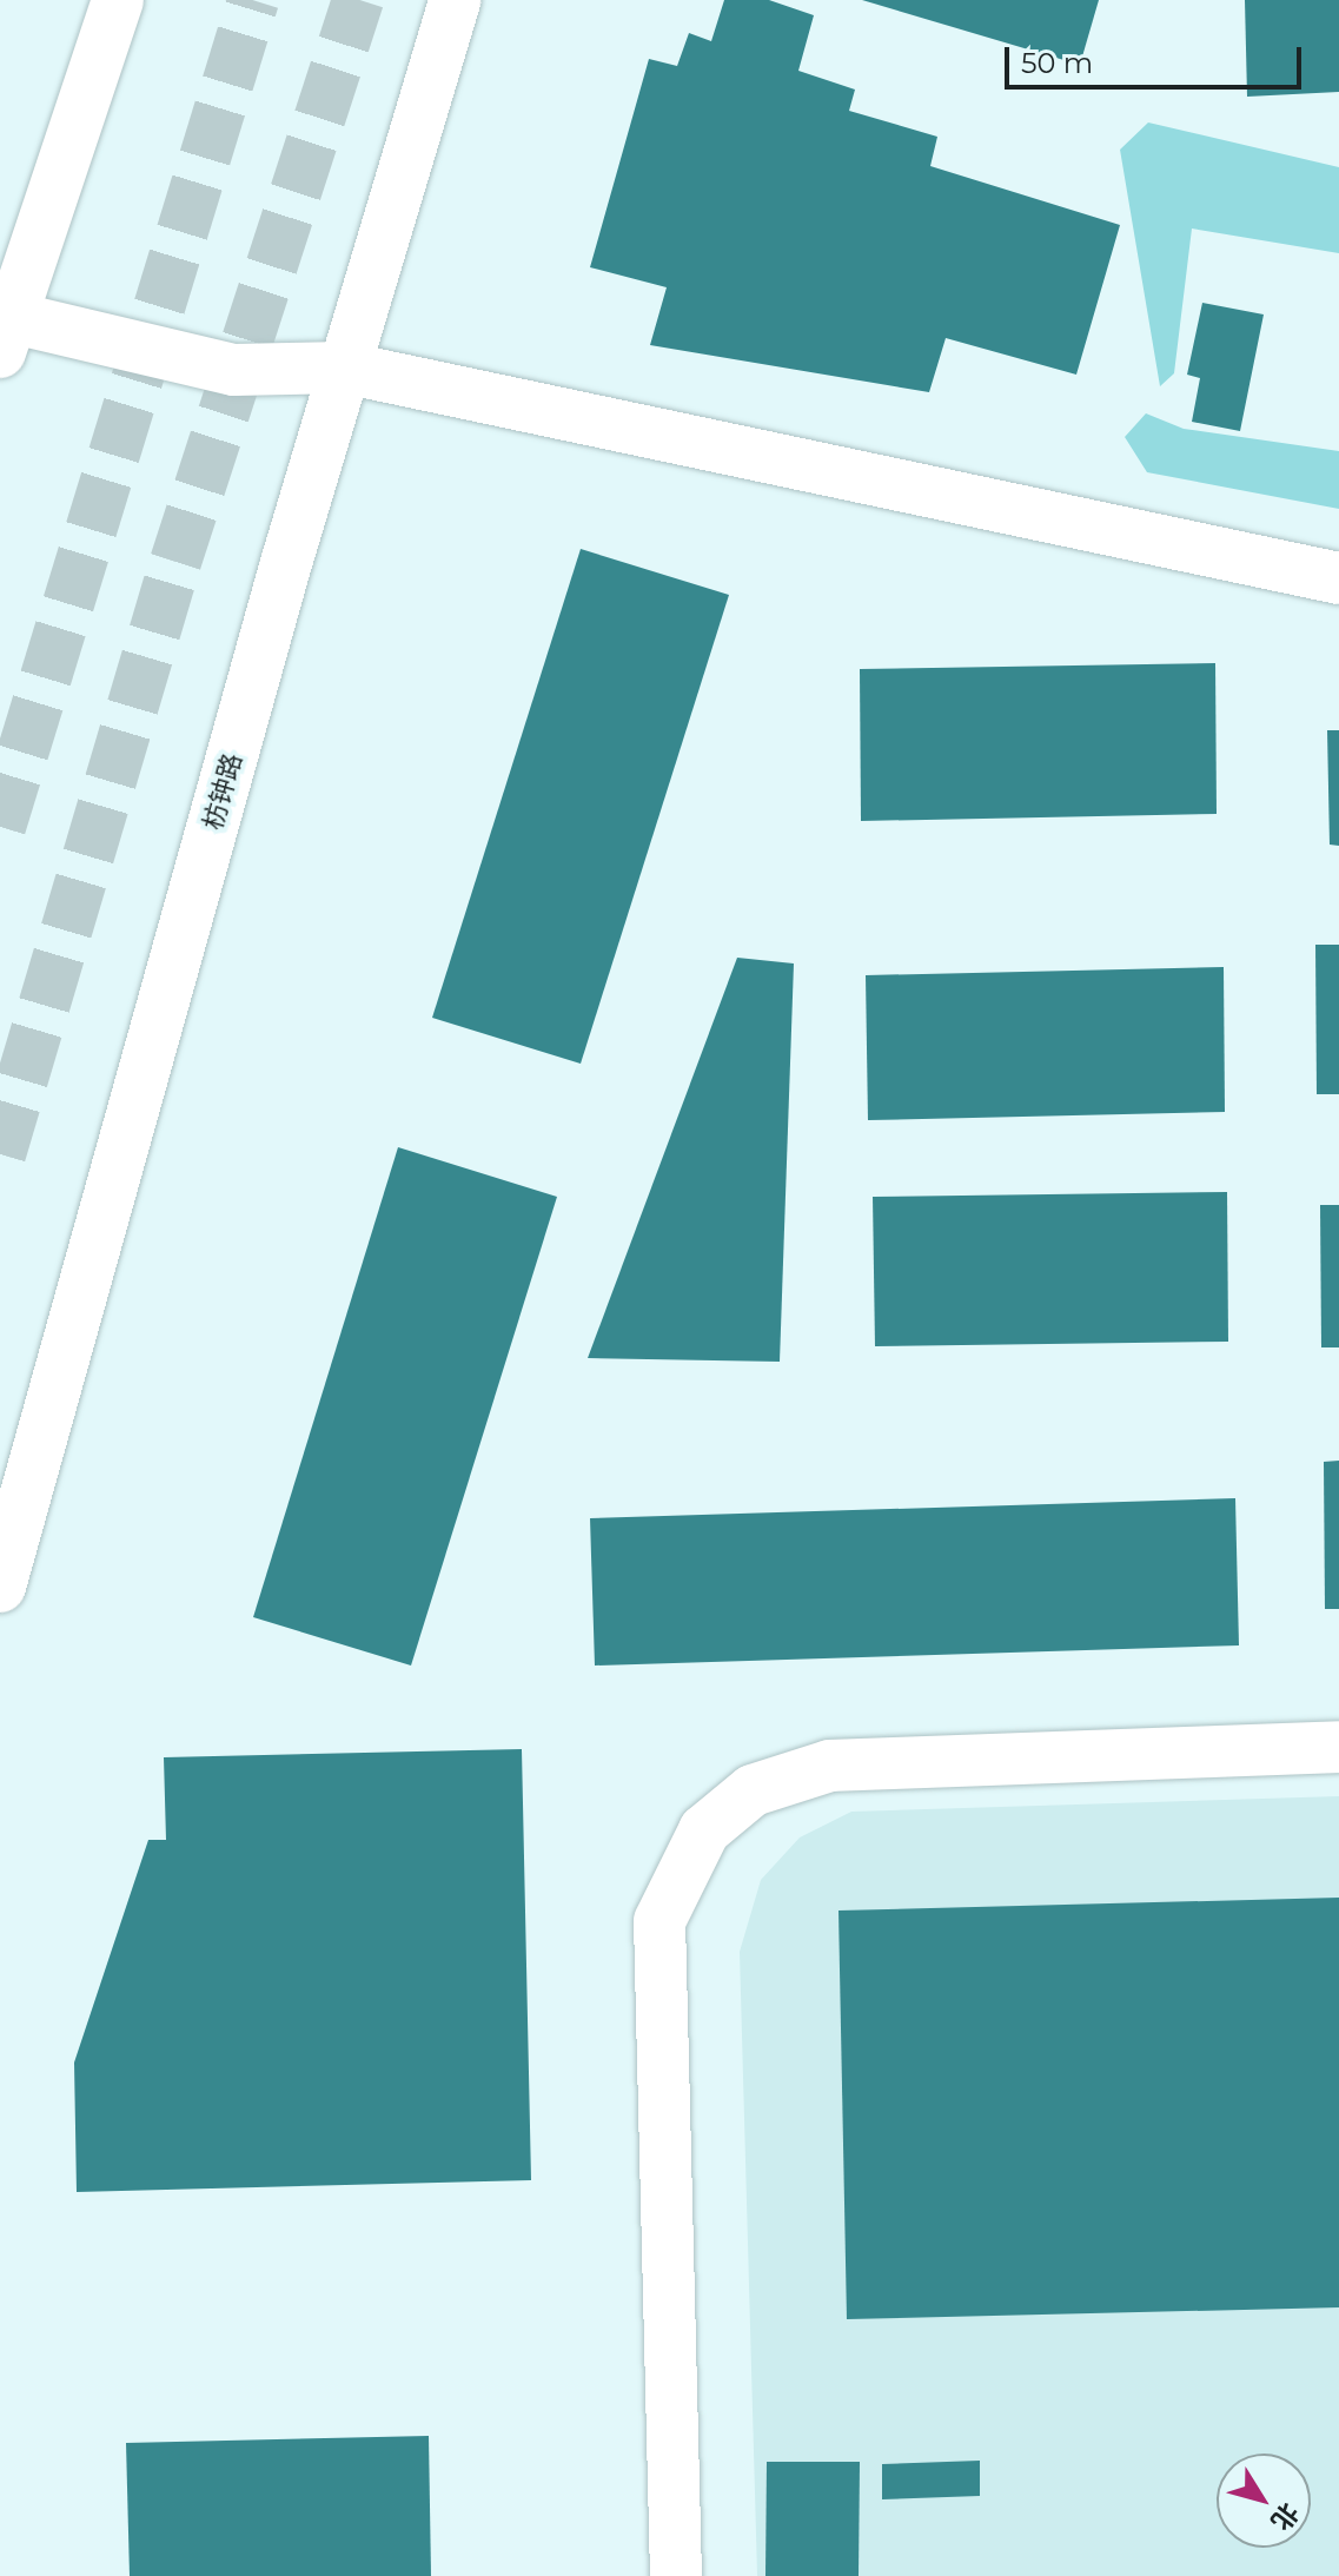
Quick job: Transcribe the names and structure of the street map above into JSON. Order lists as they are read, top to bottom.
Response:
{
  "streets": {
    "main road": ["枋钟路"]
  },
  "scale_bar": "50 m",
  "north": "bottom right"
}
